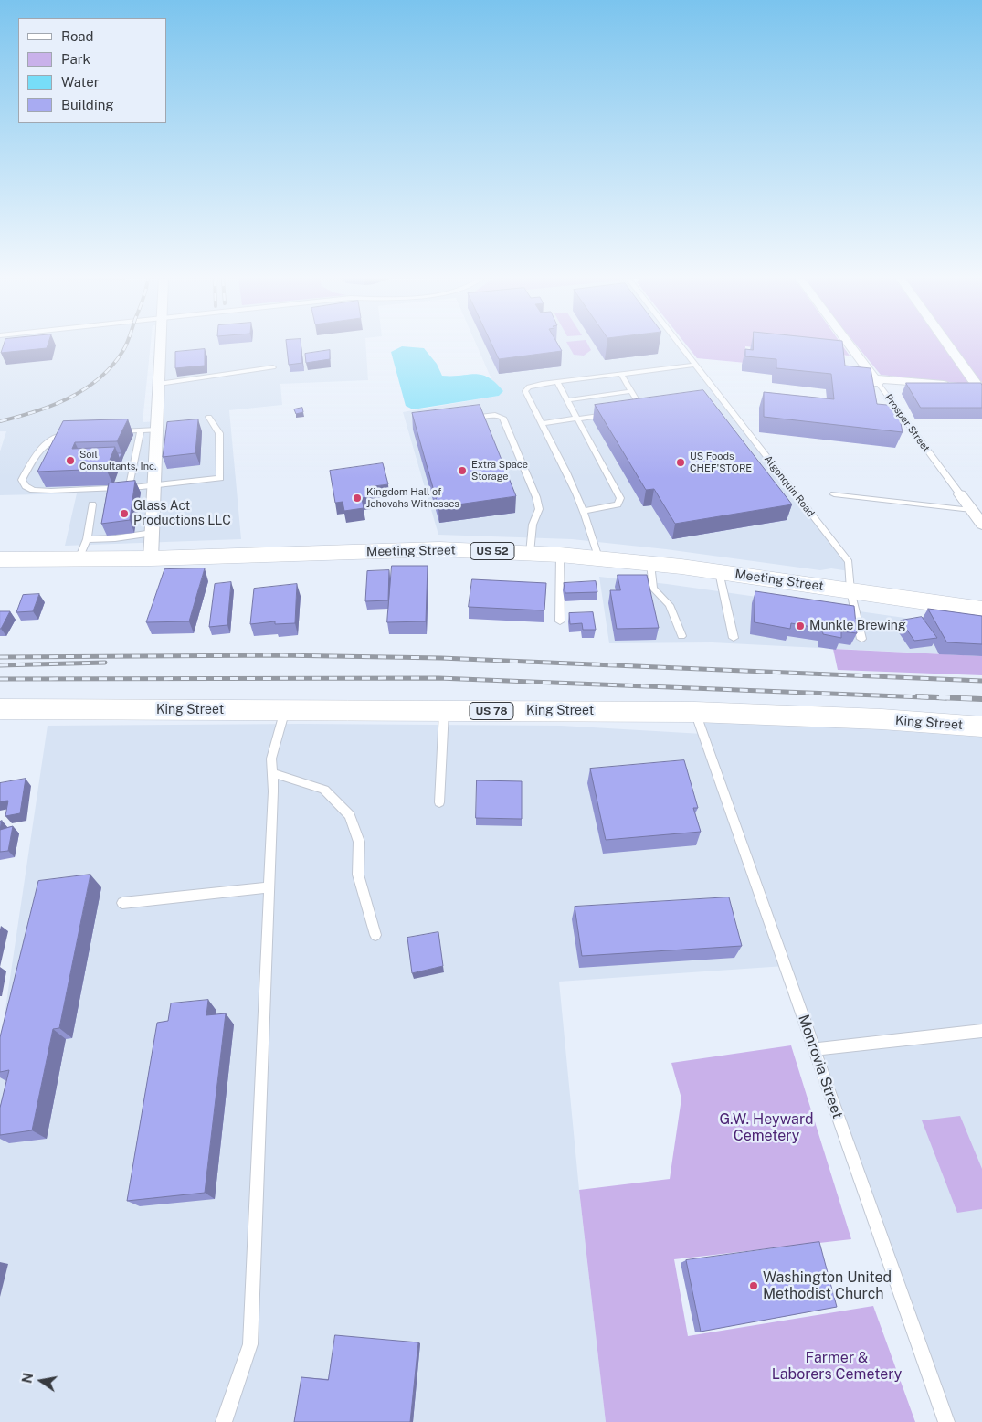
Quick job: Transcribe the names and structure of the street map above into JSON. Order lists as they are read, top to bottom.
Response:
{
  "streets": {
    "main road": [
      "Meeting Street",
      "US 52",
      "King Street",
      "US 78"
    ],
    "street": ["Prosper Street"],
    "lane": ["Algonquin Road", "Monrovia Street"]
  },
  "crossings": [
    ["Algonquin Road", "Meeting Street"],
    ["King Street", "Monrovia Street"]
  ],
  "parks": ["G.W. Heyward Cemetery", "Farmer & Laborers Cemetery"],
  "places": [
    "Soil Consultants, Inc.",
    "US Foods CHEF'STORE",
    "Extra Space Storage",
    "Kingdom Hall of Jehovahs Witnesses",
    "Glass Act Productions LLC",
    "Munkle Brewing",
    "Washington United Methodist Church"
  ],
  "legend": [
    "Road",
    "Park",
    "Water",
    "Building"
  ],
  "north": "left"
}
